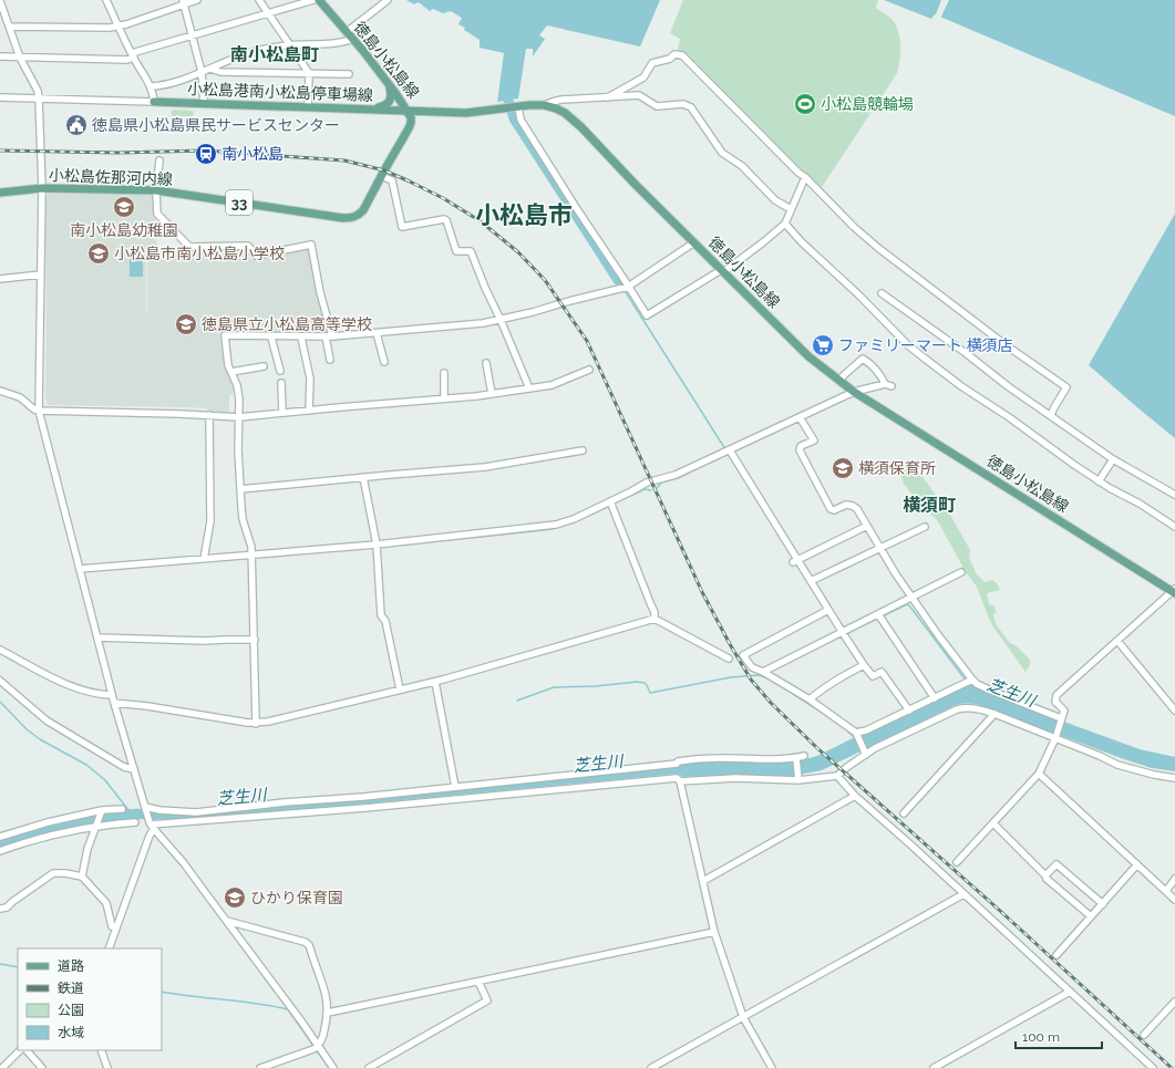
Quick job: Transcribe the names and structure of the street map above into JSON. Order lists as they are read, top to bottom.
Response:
{
  "streets": {
    "main road": [
      "徳島小松島線",
      "小松島港南小松島停車場線",
      "小松島佐那河内線",
      "33"
    ]
  },
  "crossings": [
    ["徳島小松島線", "小松島港南小松島停車場線"],
    ["徳島小松島線", "小松島佐那河内線"]
  ],
  "districts": ["南小松島町", "小松島市", "横須町"],
  "water": ["芝生川"],
  "places": {
    "sports": ["小松島競輪場"],
    "public building": ["徳島県小松島県民サービスセンター"],
    "station": ["南小松島"],
    "school or university": [
      "南小松島幼稚園",
      "小松島市南小松島小学校",
      "徳島県立小松島高等学校",
      "横須保育所",
      "ひかり保育園"
    ],
    "supermarket": ["ファミリーマート 横須店"]
  },
  "legend": [
    "道路",
    "鉄道",
    "公園",
    "水域"
  ],
  "scale_bar": "100 m"
}
